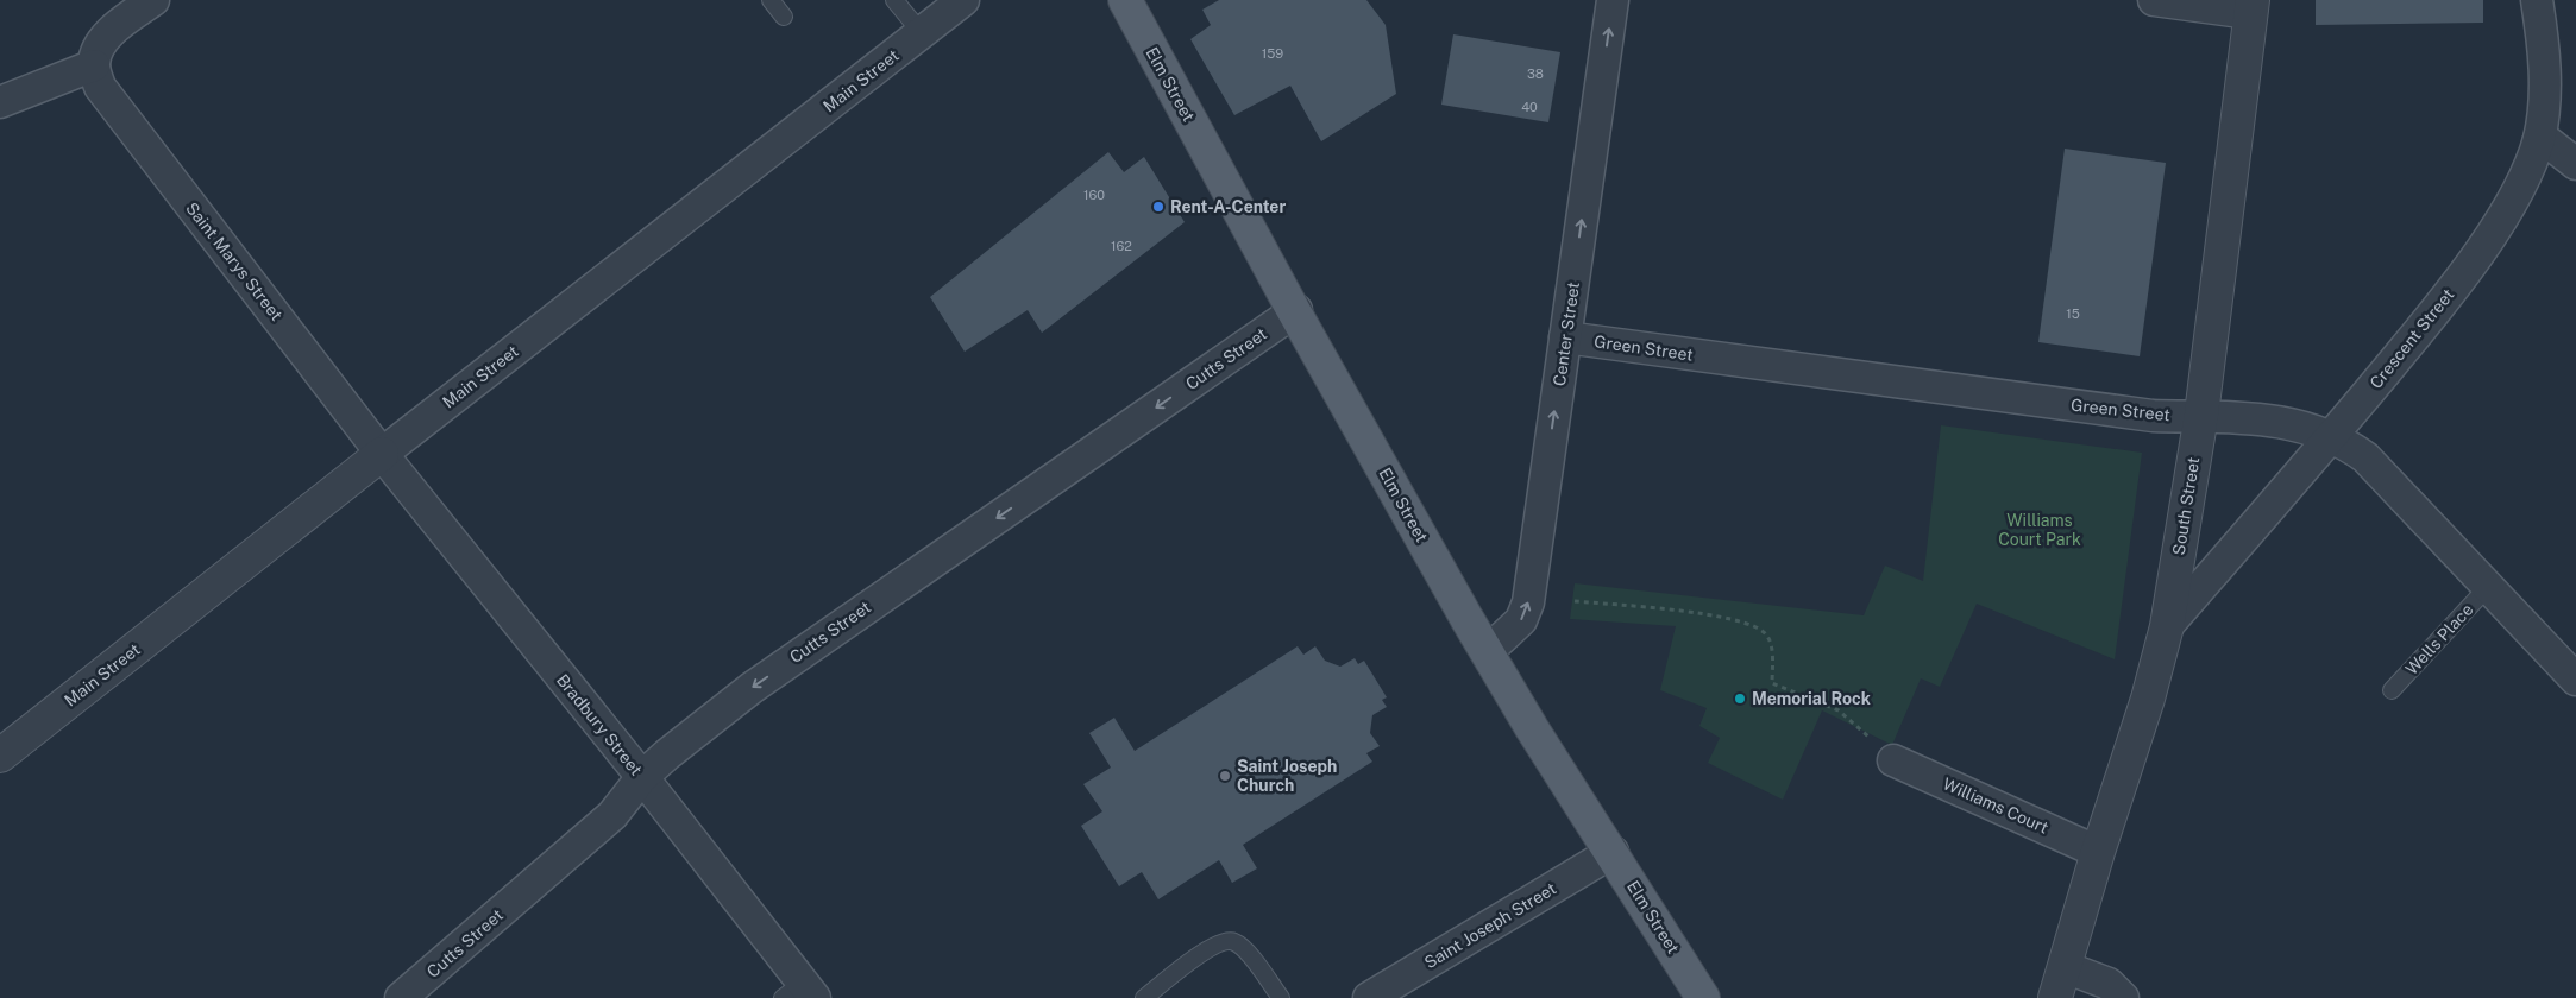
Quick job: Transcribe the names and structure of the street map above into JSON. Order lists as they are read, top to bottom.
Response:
{
  "streets": {
    "main road": ["Elm Street"],
    "street": [
      "Main Street",
      "Saint Marys Street",
      "Center Street",
      "Crescent Street",
      "Green Street",
      "Cutts Street",
      "South Street",
      "Bradbury Street",
      "Williams Court",
      "Saint Joseph Street"
    ],
    "lane": ["Wells Place"]
  },
  "crossings": [
    ["Main Street", "Saint Marys Street"],
    ["Main Street", "Bradbury Street"],
    ["Elm Street", "Center Street"],
    ["Elm Street", "Cutts Street"],
    ["Elm Street", "Saint Joseph Street"],
    ["Saint Marys Street", "Bradbury Street"],
    ["Center Street", "Green Street"],
    ["Crescent Street", "Green Street"],
    ["Crescent Street", "South Street"],
    ["Green Street", "South Street"],
    ["Green Street", "Wells Place"],
    ["Cutts Street", "Bradbury Street"],
    ["South Street", "Williams Court"]
  ],
  "one_way": ["Center Street", "Cutts Street"],
  "parks": ["Williams Court Park"],
  "places": ["Rent-A-Center", "Memorial Rock", "Saint Joseph Church"],
  "house_numbers": [
    "159",
    "38",
    "40",
    "160",
    "162",
    "15"
  ]
}
